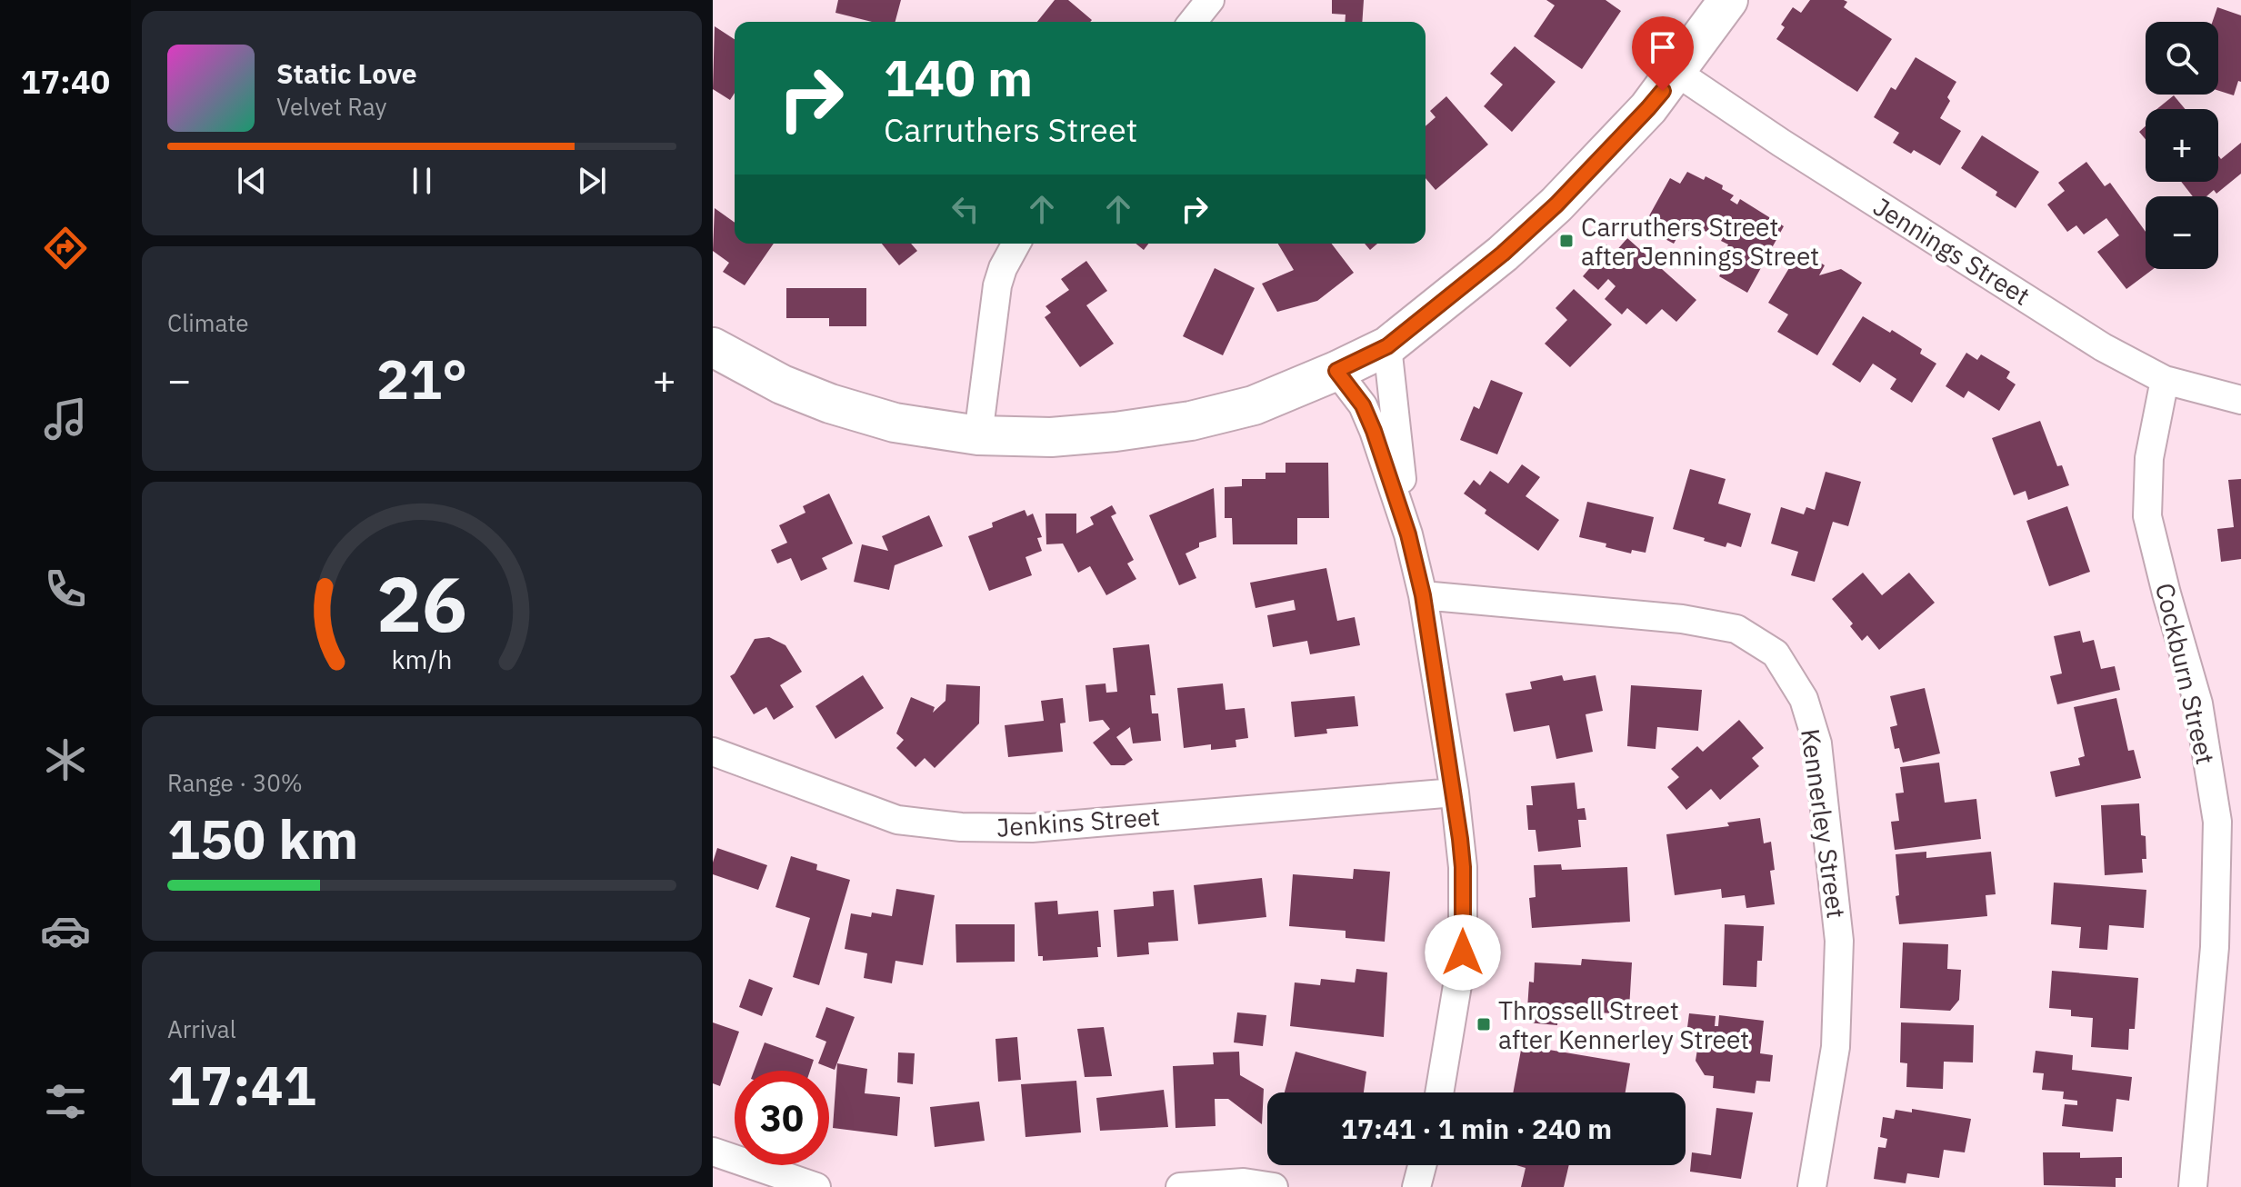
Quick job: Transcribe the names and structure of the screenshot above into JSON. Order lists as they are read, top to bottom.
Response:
{
  "streets": {
    "street": [
      "Jennings Street",
      "Cockburn Street",
      "Jenkins Street",
      "Kennerley Street"
    ]
  },
  "crossings": [
    ["Jennings Street", "Cockburn Street"]
  ],
  "places": {
    "transit": ["Carruthers Street after Jennings Street", "Throssell Street after Kennerley Street"]
  },
  "page": {
    "tabs": "17:40",
    "map_buttons": ["+", "−"],
    "turn": ["140 m", "Carruthers Street"],
    "song": ["Static Love", "Velvet Ray"],
    "tile": [
      "Climate",
      ["Range · 30%", "150 km"],
      ["Arrival", "17:41"]
    ],
    "heat": ["−", "21°", "+"],
    "limit": "30",
    "trip": "17:41 · 1 min · 240 m",
    "gauge": ["26", "km/h"]
  }
}
